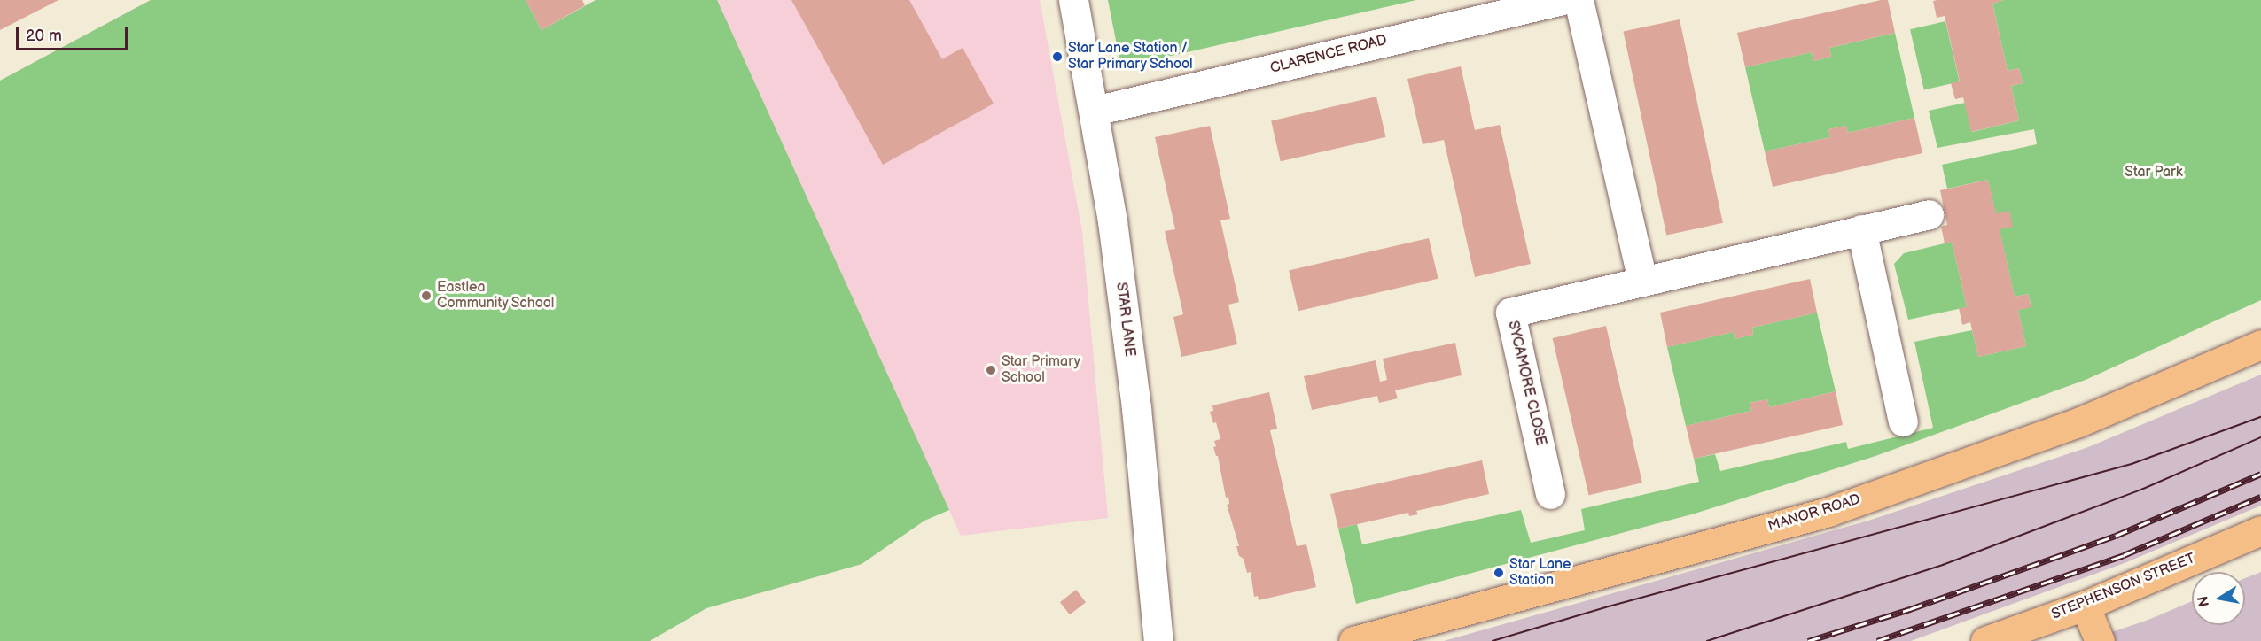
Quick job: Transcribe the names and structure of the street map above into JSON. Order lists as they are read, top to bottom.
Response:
{
  "streets": {
    "main road": ["MANOR ROAD", "STEPHENSON STREET"],
    "street": ["CLARENCE ROAD", "STAR LANE", "SYCAMORE CLOSE"]
  },
  "crossings": [
    ["CLARENCE ROAD", "STAR LANE"]
  ],
  "parks": ["Star Park"],
  "places": [
    "Star Lane Station / Star Primary School",
    "Eastlea Community School",
    "Star Primary School",
    "Star Lane Station"
  ],
  "scale_bar": "20 m",
  "north": "left"
}
